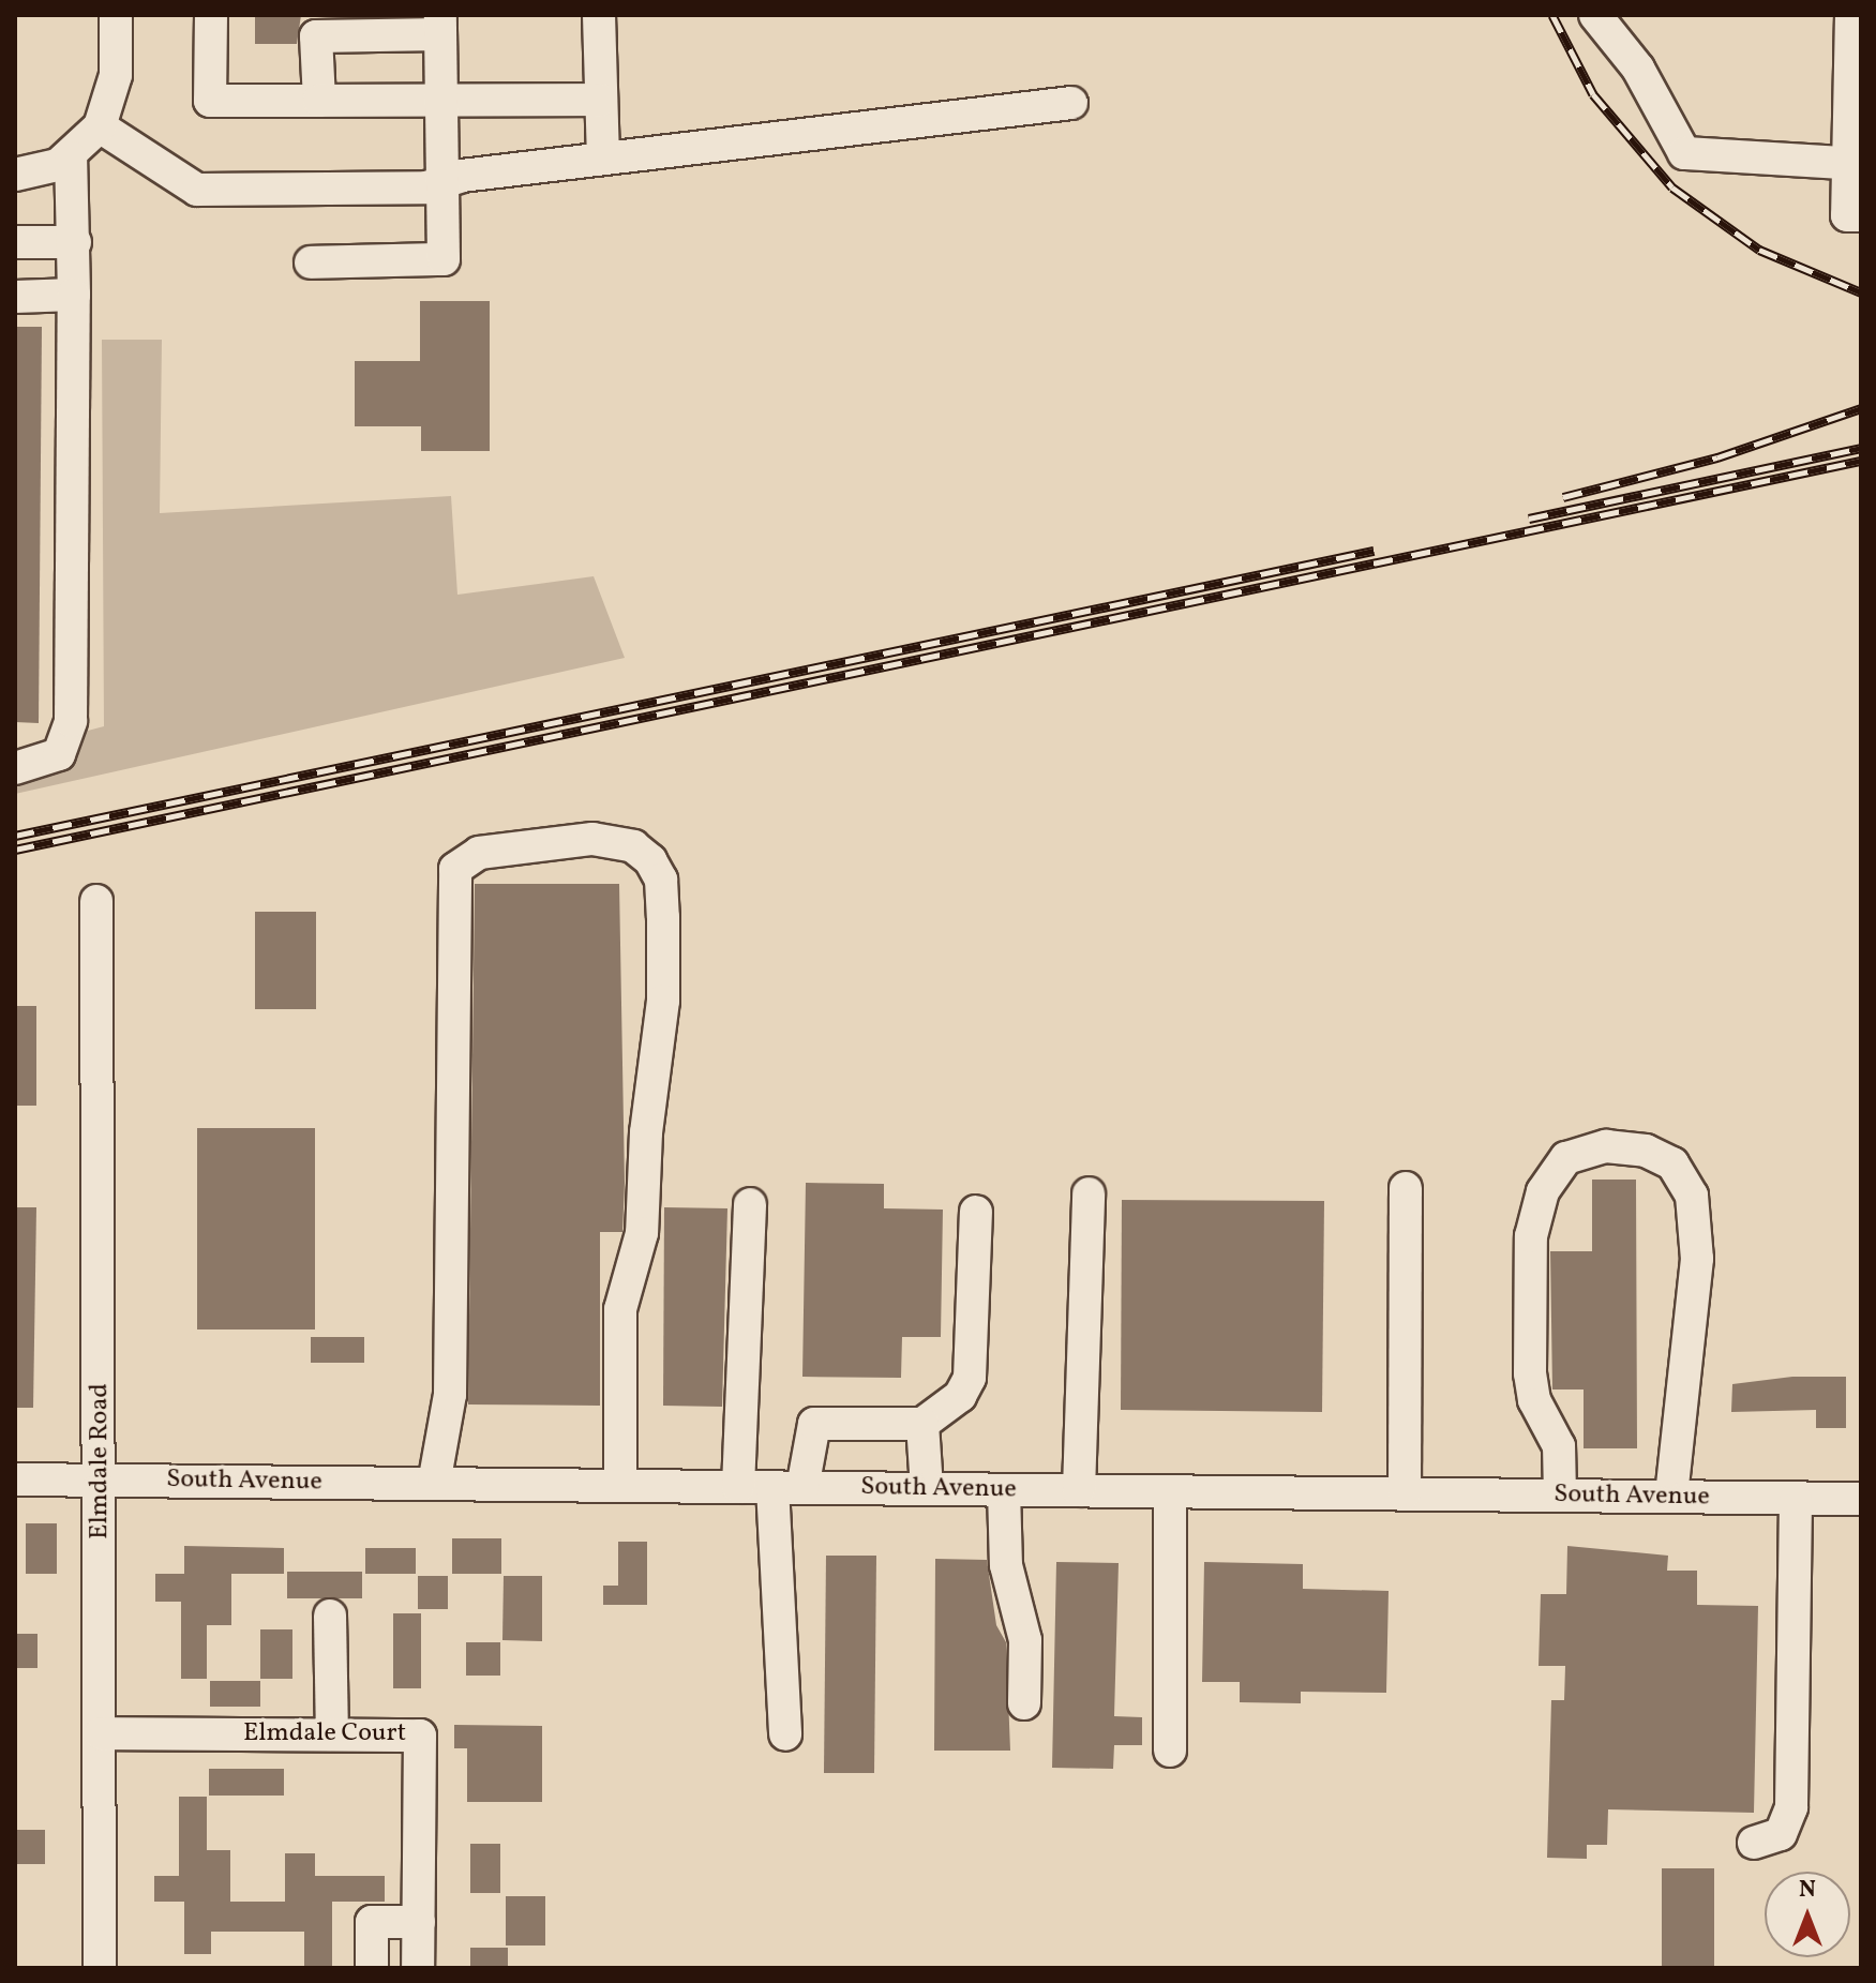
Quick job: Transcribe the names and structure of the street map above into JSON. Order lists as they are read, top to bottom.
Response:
{
  "streets": {
    "street": ["Elmdale Road", "South Avenue", "Elmdale Court"]
  },
  "crossings": [
    ["Elmdale Road", "South Avenue"],
    ["Elmdale Road", "Elmdale Court"]
  ],
  "north": "top"
}
